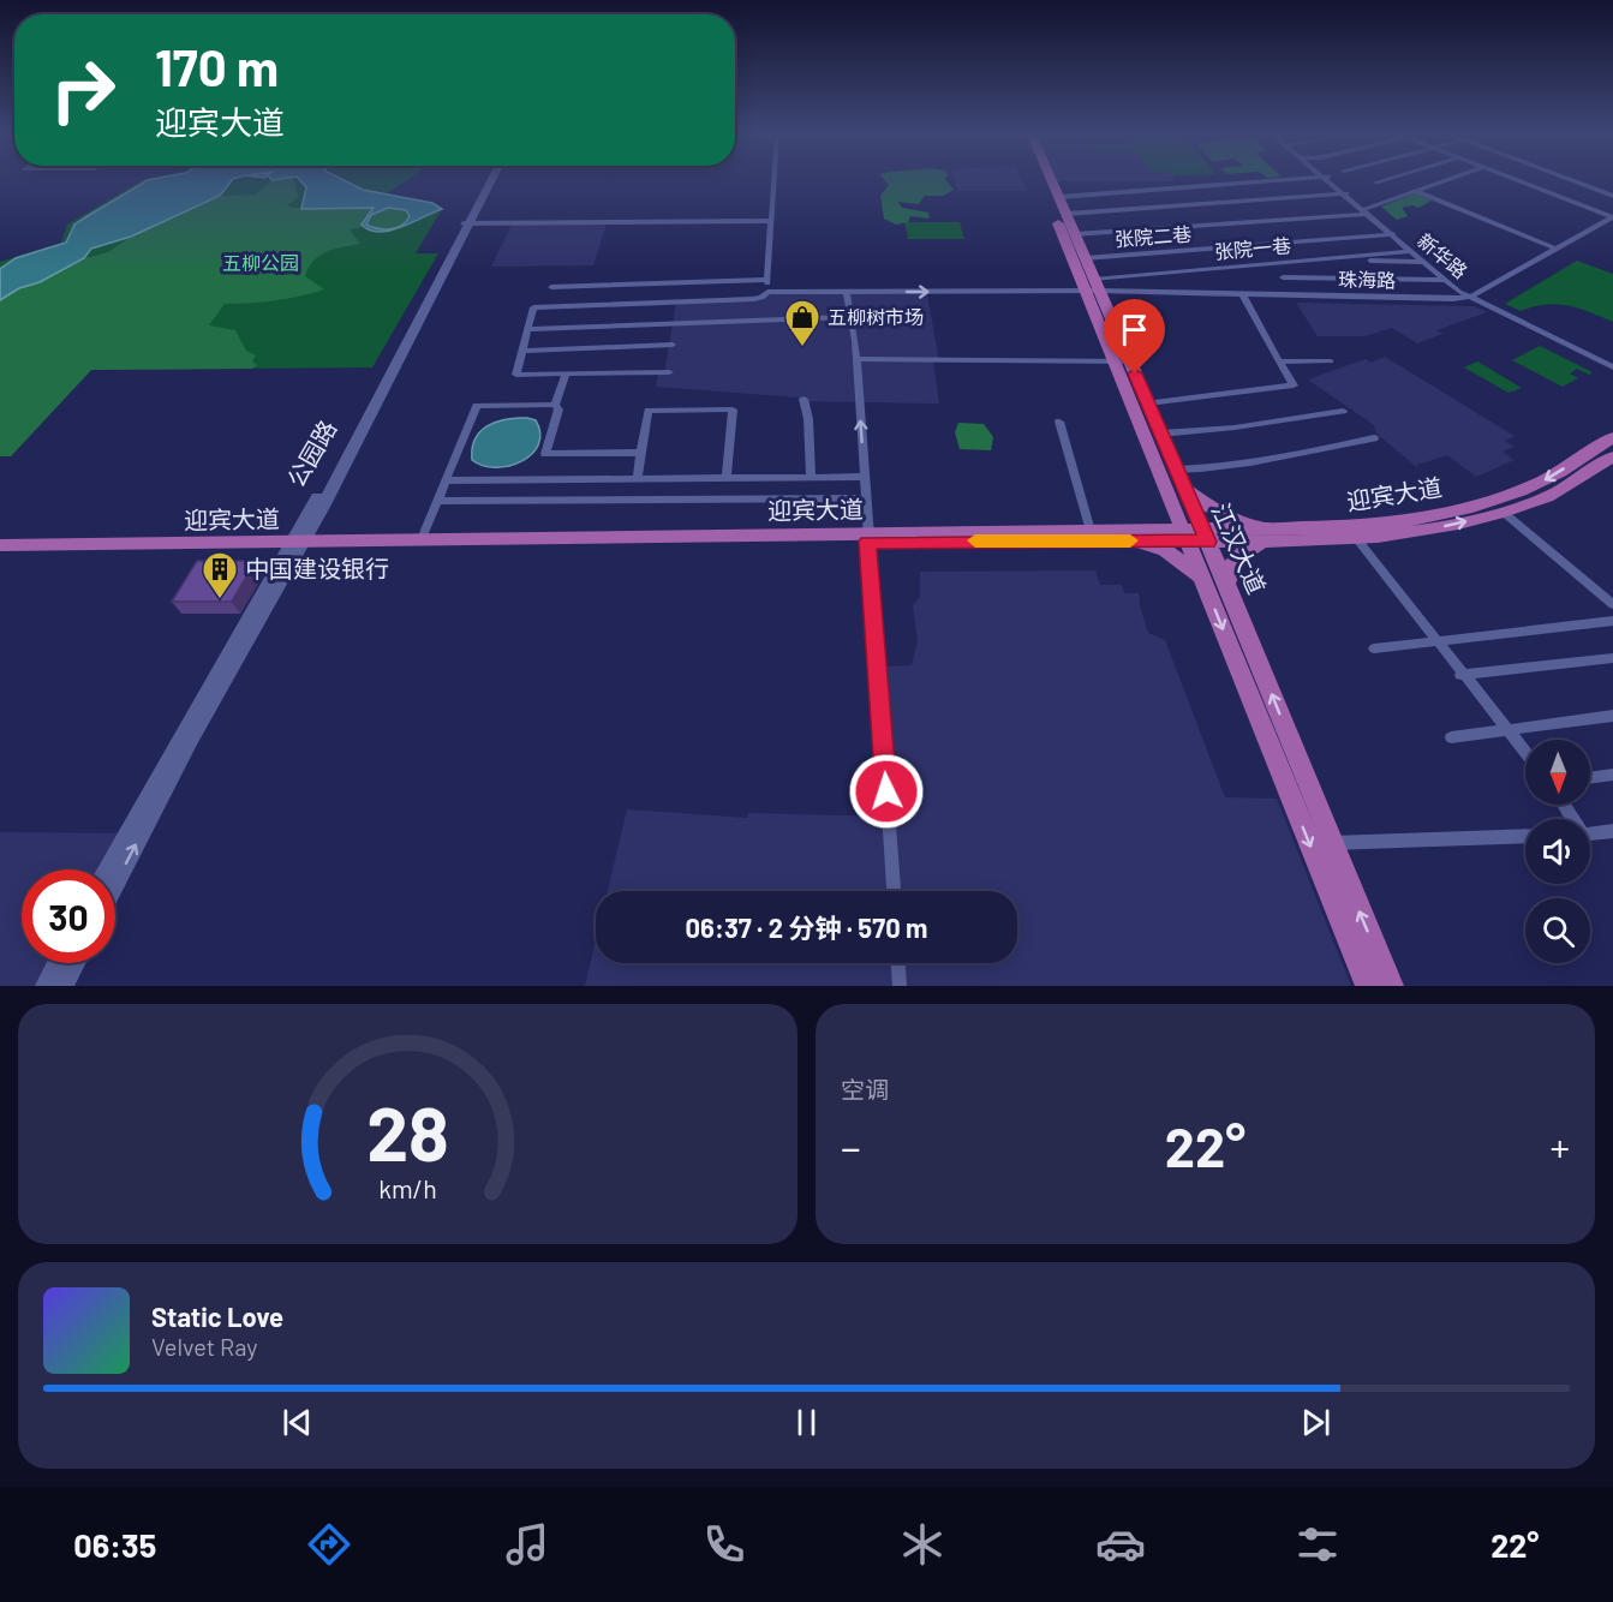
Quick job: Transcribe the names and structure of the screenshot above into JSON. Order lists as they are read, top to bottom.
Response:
{
  "streets": {
    "main road": ["迎宾大道", "江汉大道"],
    "street": [
      "张院二巷",
      "张院一巷",
      "新华路",
      "珠海路"
    ]
  },
  "crossings": [
    ["张院二巷", "新华路"],
    ["张院二巷", "江汉大道"],
    ["张院一巷", "新华路"],
    ["张院一巷", "珠海路"],
    ["张院一巷", "江汉大道"],
    ["新华路", "珠海路"],
    ["珠海路", "江汉大道"],
    ["迎宾大道", "江汉大道"]
  ],
  "parks": ["五柳公园"],
  "places": {
    "shop": ["五柳树市场"],
    "building": ["中国建设银行"]
  },
  "north": "bottom",
  "page": {
    "turn": ["170 m", "迎宾大道"],
    "limit": "30",
    "trip": "06:37 · 2 分钟 · 570 m",
    "tile": "空调",
    "heat": ["−", "22°", "+"],
    "song": ["Static Love", "Velvet Ray"],
    "tabs": ["06:35", "22°"],
    "gauge": ["28", "km/h"]
  }
}
